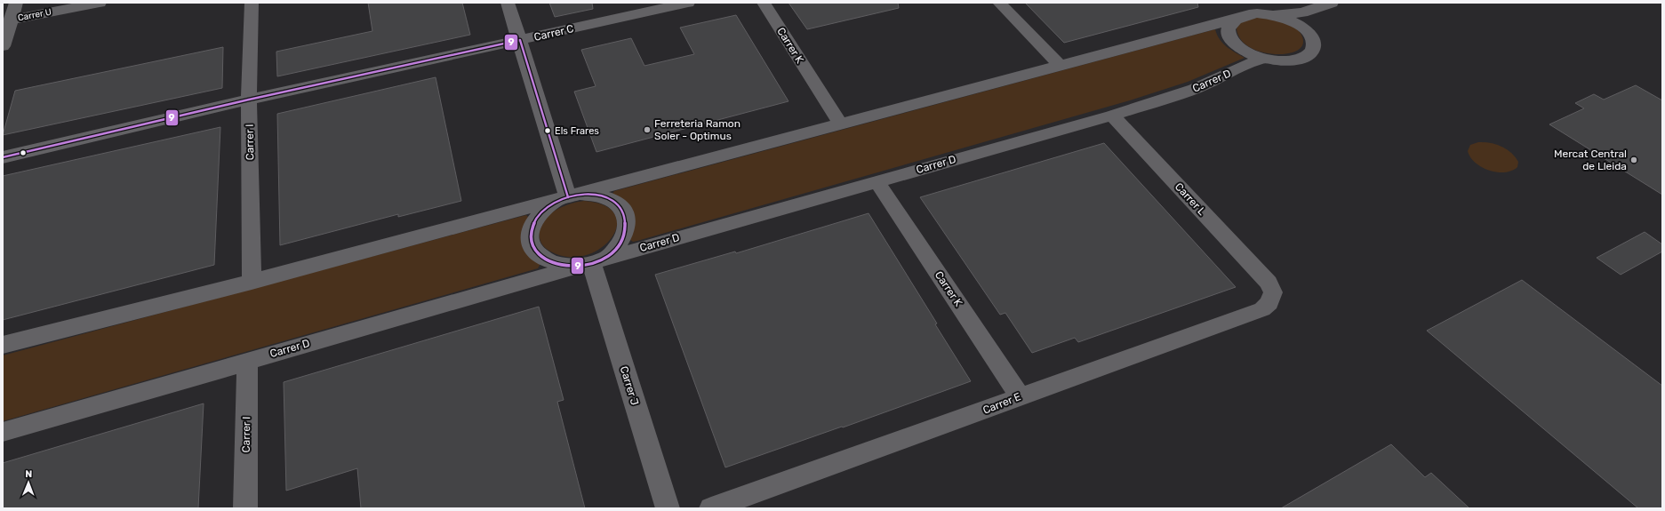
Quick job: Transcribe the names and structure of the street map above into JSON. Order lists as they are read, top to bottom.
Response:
{
  "streets": {
    "street": [
      "Carrer U",
      "Carrer C",
      "Carrer K",
      "Carrer D",
      "Carrer I",
      "Carrer L",
      "Carrer J",
      "Carrer E"
    ]
  },
  "crossings": [
    ["Carrer C", "Carrer I"],
    ["Carrer K", "Carrer D"],
    ["Carrer K", "Carrer E"],
    ["Carrer D", "Carrer I"],
    ["Carrer D", "Carrer L"],
    ["Carrer D", "Carrer J"],
    ["Carrer L", "Carrer E"]
  ],
  "places": ["Ferreteria Ramon Soler - Optimus", "Els Frares", "Mercat Central de Lleida"],
  "lines": ["transit line 9"],
  "north": "top"
}
